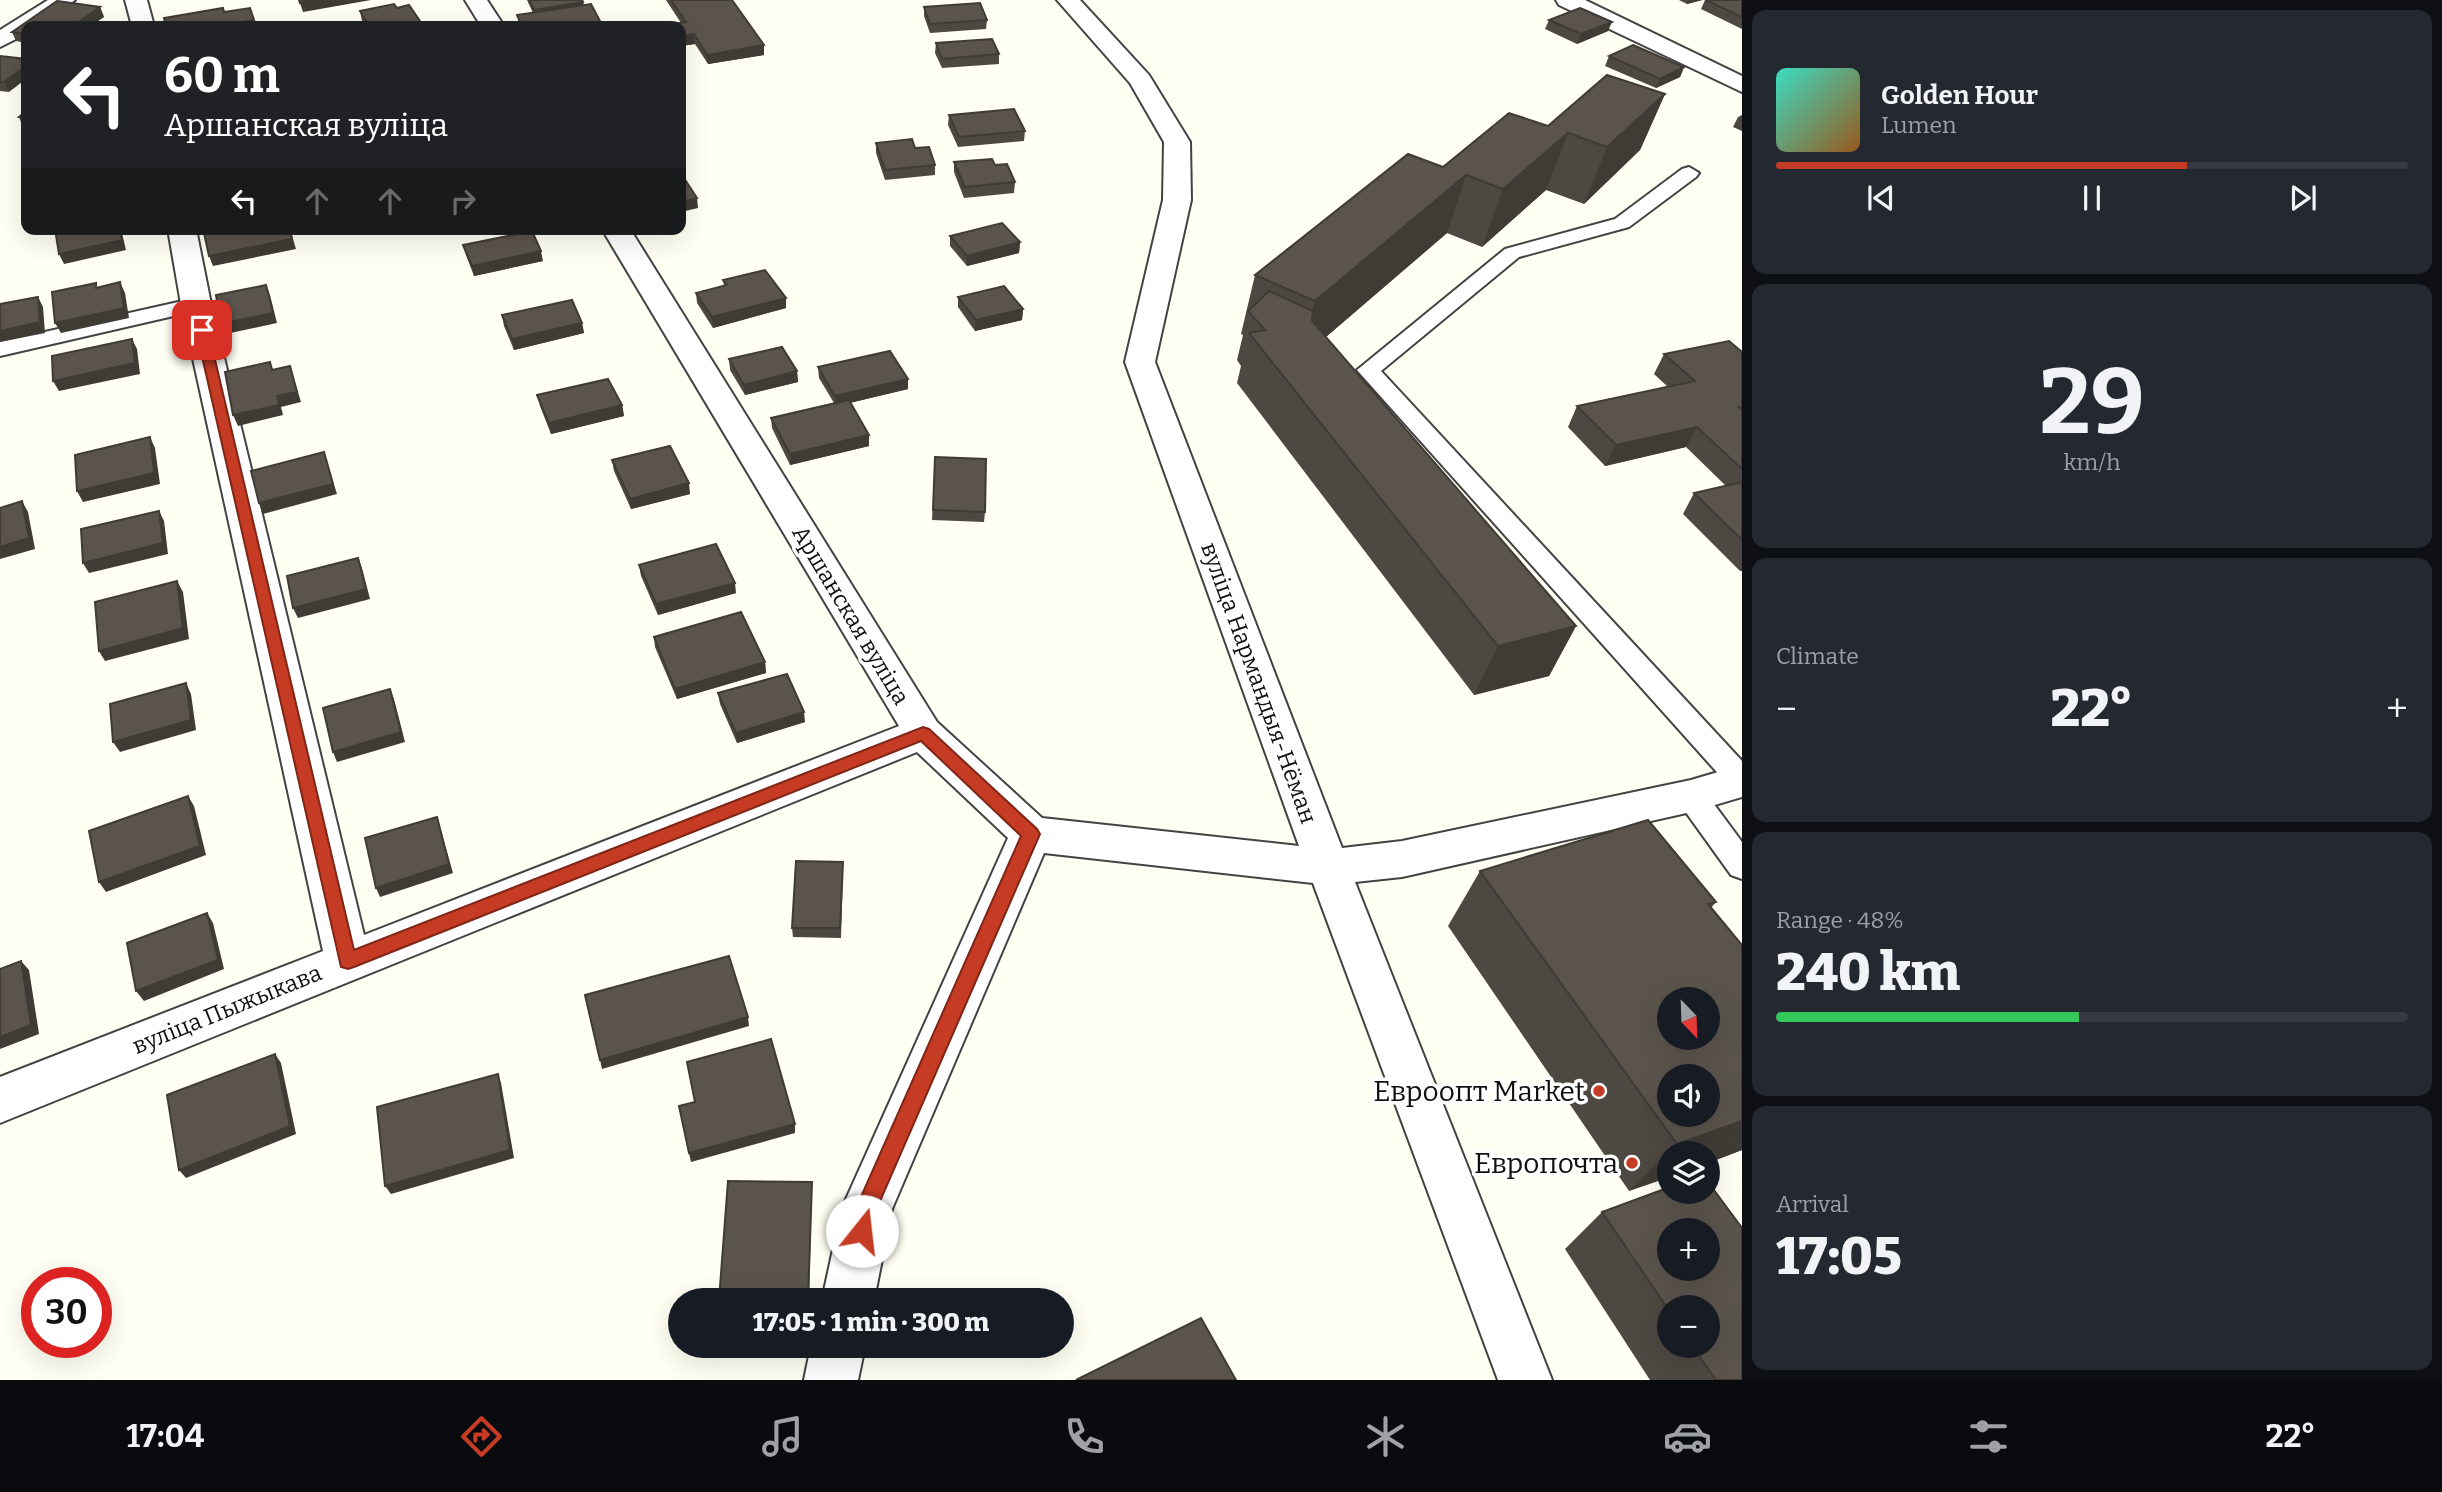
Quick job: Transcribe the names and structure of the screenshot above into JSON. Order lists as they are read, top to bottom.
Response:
{
  "streets": {
    "street": ["Аршанская вуліца", "вуліца Нармандыя-Нёман", "вуліца Пыжыкава"]
  },
  "crossings": [
    ["Аршанская вуліца", "вуліца Пыжыкава"]
  ],
  "places": ["Евроопт Market", "Европочта"],
  "north": "bottom right",
  "page": {
    "turn": ["60 m", "Аршанская вуліца"],
    "song": ["Golden Hour", "Lumen"],
    "tile": [
      ["29", "km/h"],
      "Climate",
      ["Range · 48%", "240 km"],
      ["Arrival", "17:05"]
    ],
    "heat": ["−", "22°", "+"],
    "map_buttons": ["+", "−"],
    "limit": "30",
    "trip": "17:05 · 1 min · 300 m",
    "tabs": ["17:04", "22°"]
  }
}
